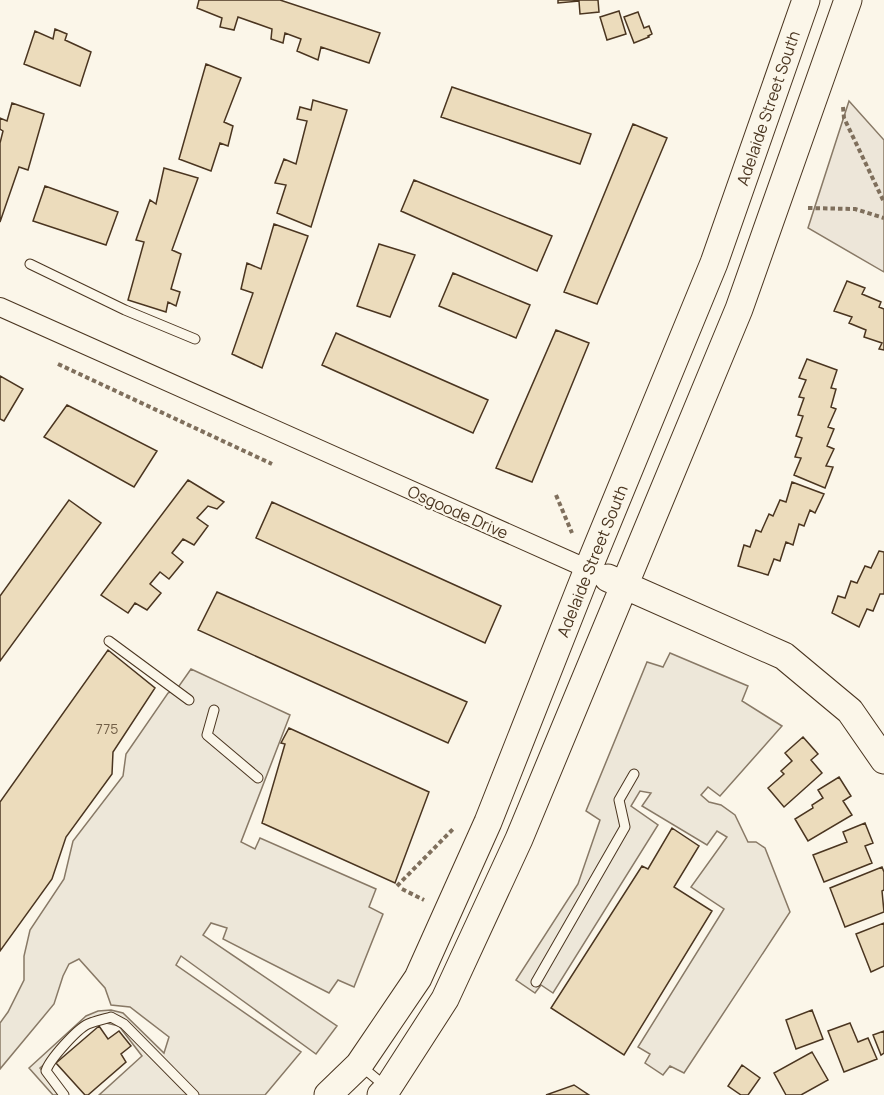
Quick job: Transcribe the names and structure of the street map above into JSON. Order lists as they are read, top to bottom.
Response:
{
  "streets": {
    "street": ["Adelaide Street South", "Osgoode Drive"]
  },
  "crossings": [
    ["Adelaide Street South", "Osgoode Drive"]
  ],
  "house_numbers": ["775"]
}
